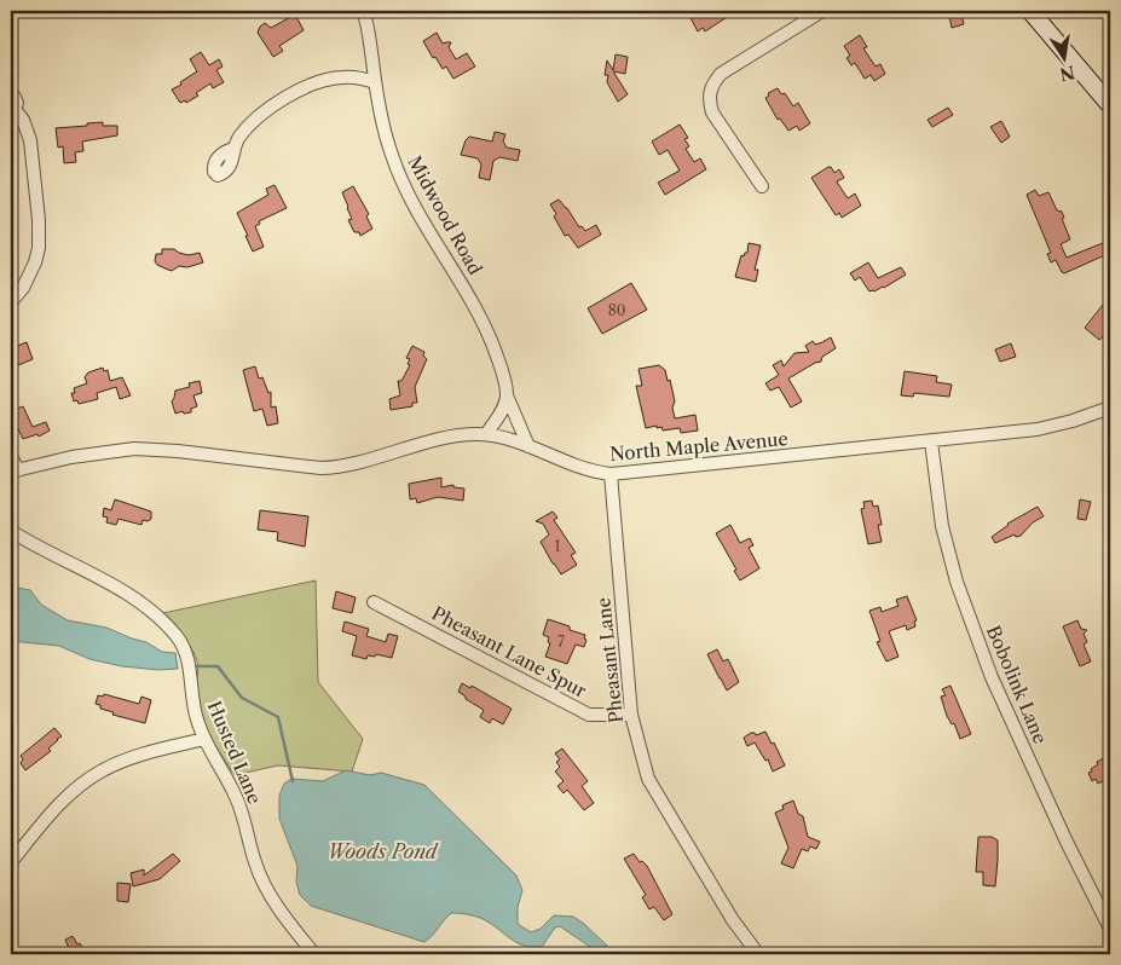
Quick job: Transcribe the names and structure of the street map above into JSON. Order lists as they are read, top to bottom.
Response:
{
  "streets": {
    "street": [
      "Midwood Road",
      "North Maple Avenue",
      "Pheasant Lane Spur",
      "Pheasant Lane",
      "Bobolink Lane",
      "Husted Lane"
    ]
  },
  "crossings": [
    ["Midwood Road", "North Maple Avenue"],
    ["North Maple Avenue", "Pheasant Lane"],
    ["North Maple Avenue", "Bobolink Lane"],
    ["Pheasant Lane Spur", "Pheasant Lane"]
  ],
  "water": ["Woods Pond"],
  "house_numbers": ["80", "1", "7"],
  "north": "bottom"
}
